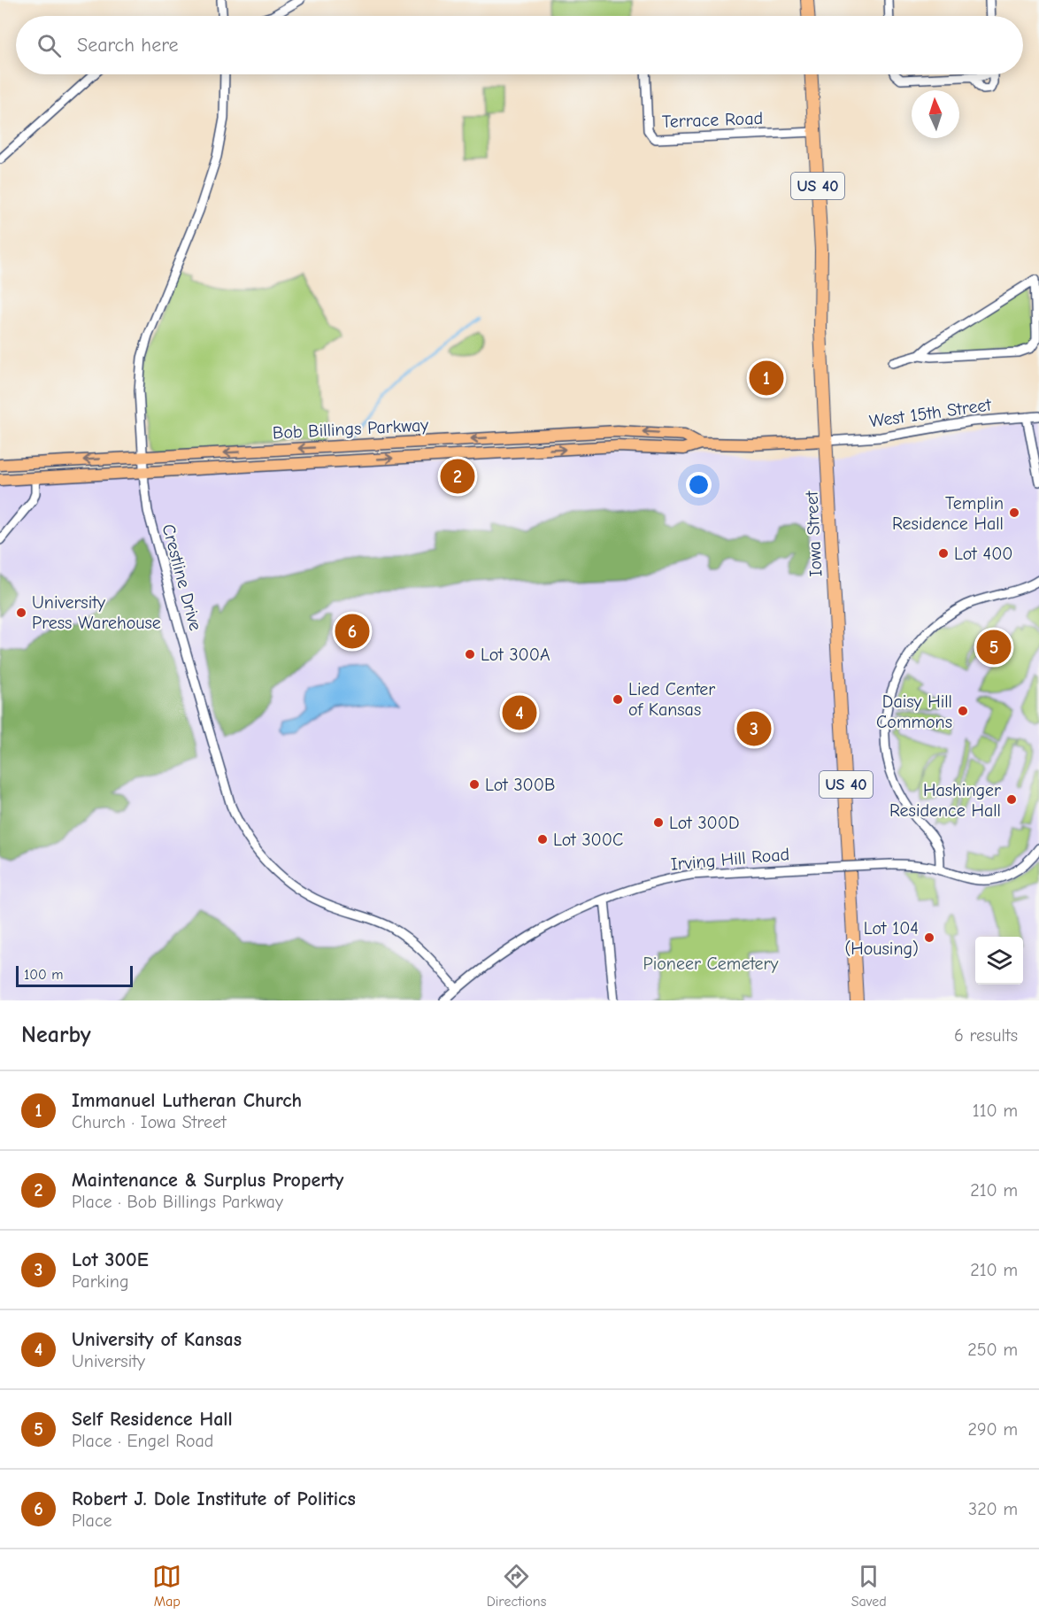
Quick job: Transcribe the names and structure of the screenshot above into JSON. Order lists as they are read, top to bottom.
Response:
{
  "streets": {
    "highway": ["US 40", "Iowa Street"],
    "main road": ["Bob Billings Parkway"],
    "street": [
      "Terrace Road",
      "West 15th Street",
      "Crestline Drive",
      "Irving Hill Road"
    ]
  },
  "crossings": [
    ["Terrace Road", "Iowa Street"],
    ["West 15th Street", "Bob Billings Parkway"],
    ["West 15th Street", "Iowa Street"],
    ["Bob Billings Parkway", "Iowa Street"],
    ["Bob Billings Parkway", "Crestline Drive"],
    ["Crestline Drive", "Irving Hill Road"]
  ],
  "parks": ["Pioneer Cemetery"],
  "places": [
    "Templin Residence Hall",
    "Lot 400",
    "University Press Warehouse",
    "Lot 300A",
    "Lied Center of Kansas",
    "Daisy Hill Commons",
    "Lot 300B",
    "Hashinger Residence Hall",
    "Lot 300D",
    "Lot 300C",
    "Lot 104 (Housing)"
  ],
  "scale_bar": "100 m",
  "north": "top",
  "page": {
    "search": "Search here",
    "pins": [
      "1",
      "2",
      "6",
      "5",
      "4",
      "3"
    ],
    "scale": "100 m",
    "heading": ["Nearby", "6 results"],
    "list": [
      {
        "mark": "1",
        "name": "Immanuel Lutheran Church",
        "note": "Church · Iowa Street",
        "value": "110 m"
      },
      {
        "mark": "2",
        "name": "Maintenance & Surplus Property",
        "note": "Place · Bob Billings Parkway",
        "value": "210 m"
      },
      {
        "mark": "3",
        "name": "Lot 300E",
        "note": "Parking",
        "value": "210 m"
      },
      {
        "mark": "4",
        "name": "University of Kansas",
        "note": "University",
        "value": "250 m"
      },
      {
        "mark": "5",
        "name": "Self Residence Hall",
        "note": "Place · Engel Road",
        "value": "290 m"
      },
      {
        "mark": "6",
        "name": "Robert J. Dole Institute of Politics",
        "note": "Place",
        "value": "320 m"
      }
    ],
    "nav": ["Map", "Directions", "Saved"]
  }
}
